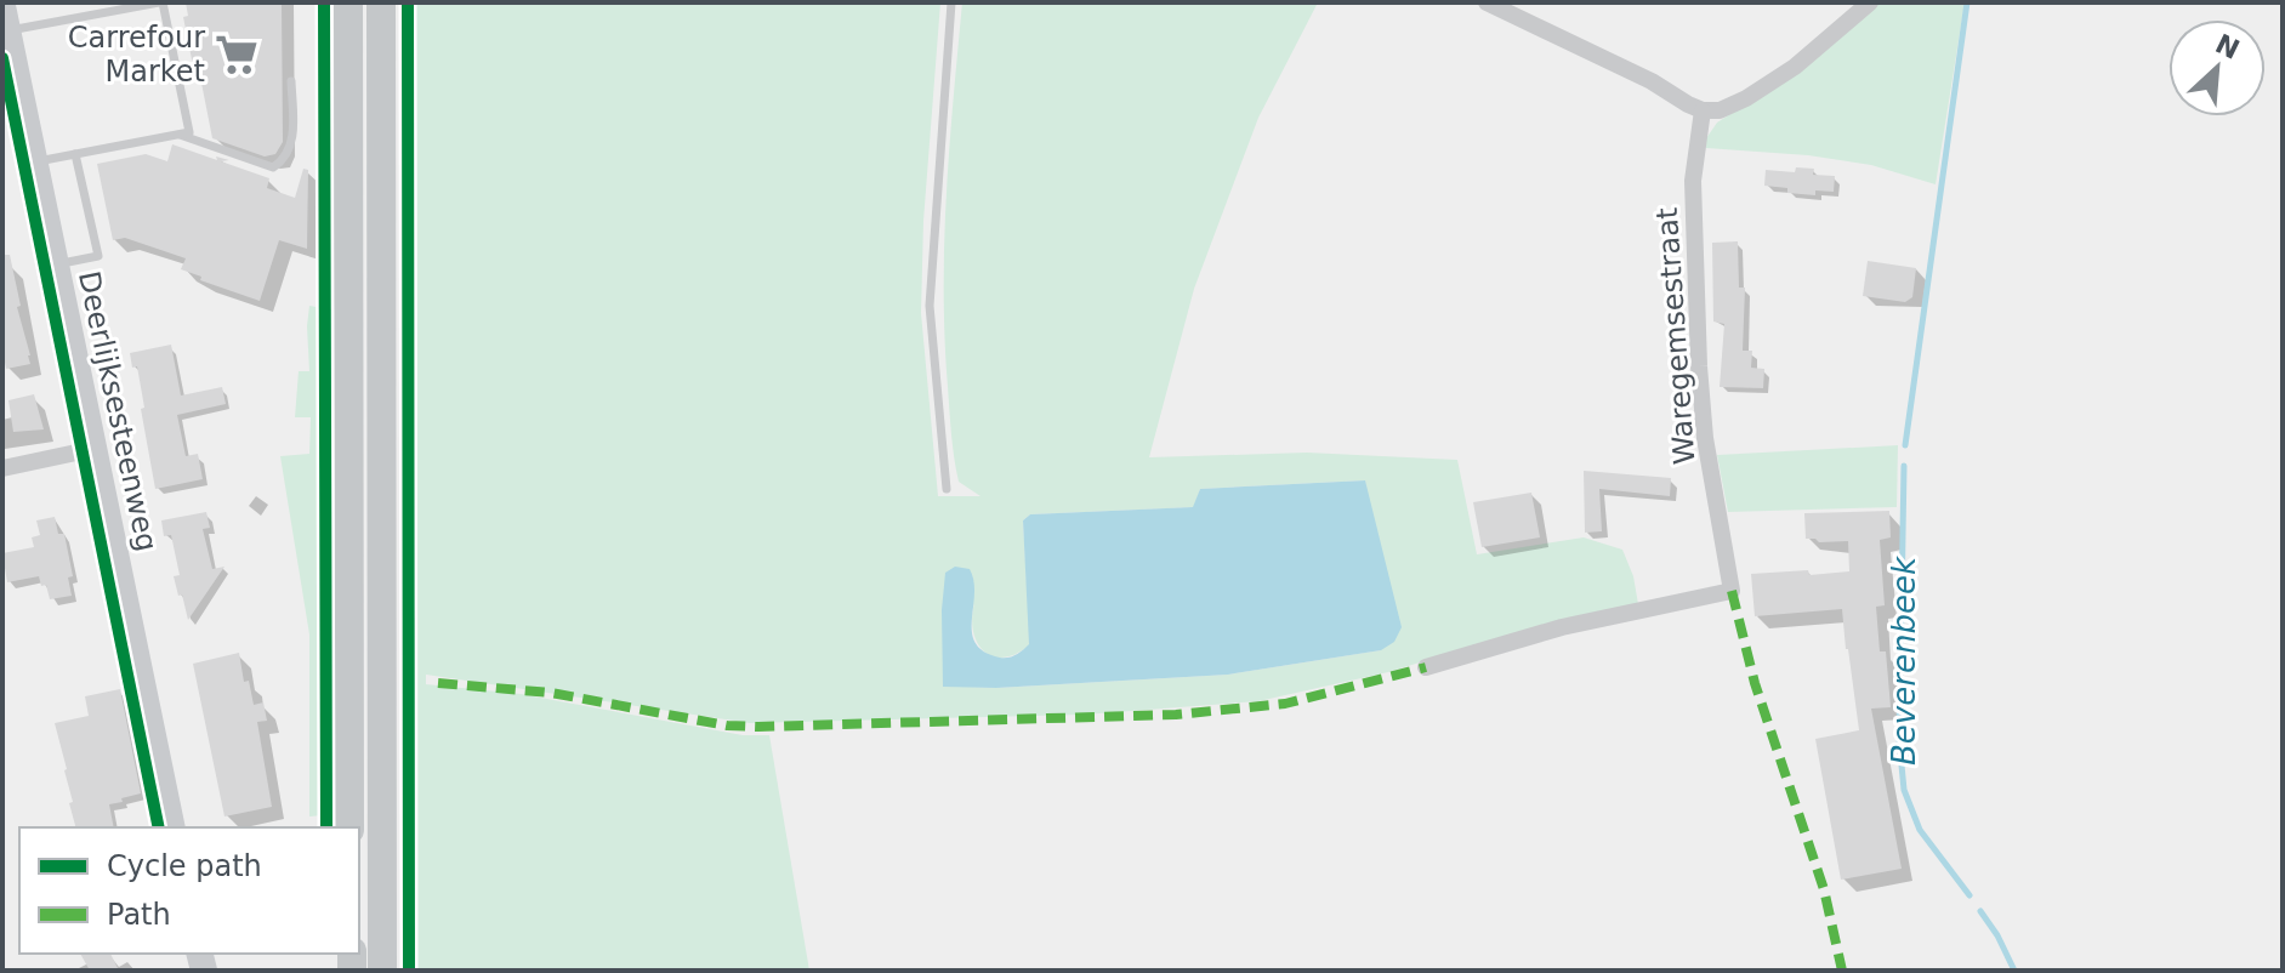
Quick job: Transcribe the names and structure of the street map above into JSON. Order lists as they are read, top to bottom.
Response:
{
  "streets": {
    "main road": ["Deerlijksesteenweg"],
    "street": ["Waregemsestraat"]
  },
  "water": ["Beverenbeek"],
  "places": {
    "supermarket": ["Carrefour Market"]
  },
  "legend": ["Cycle path", "Path"],
  "north": "top right"
}
